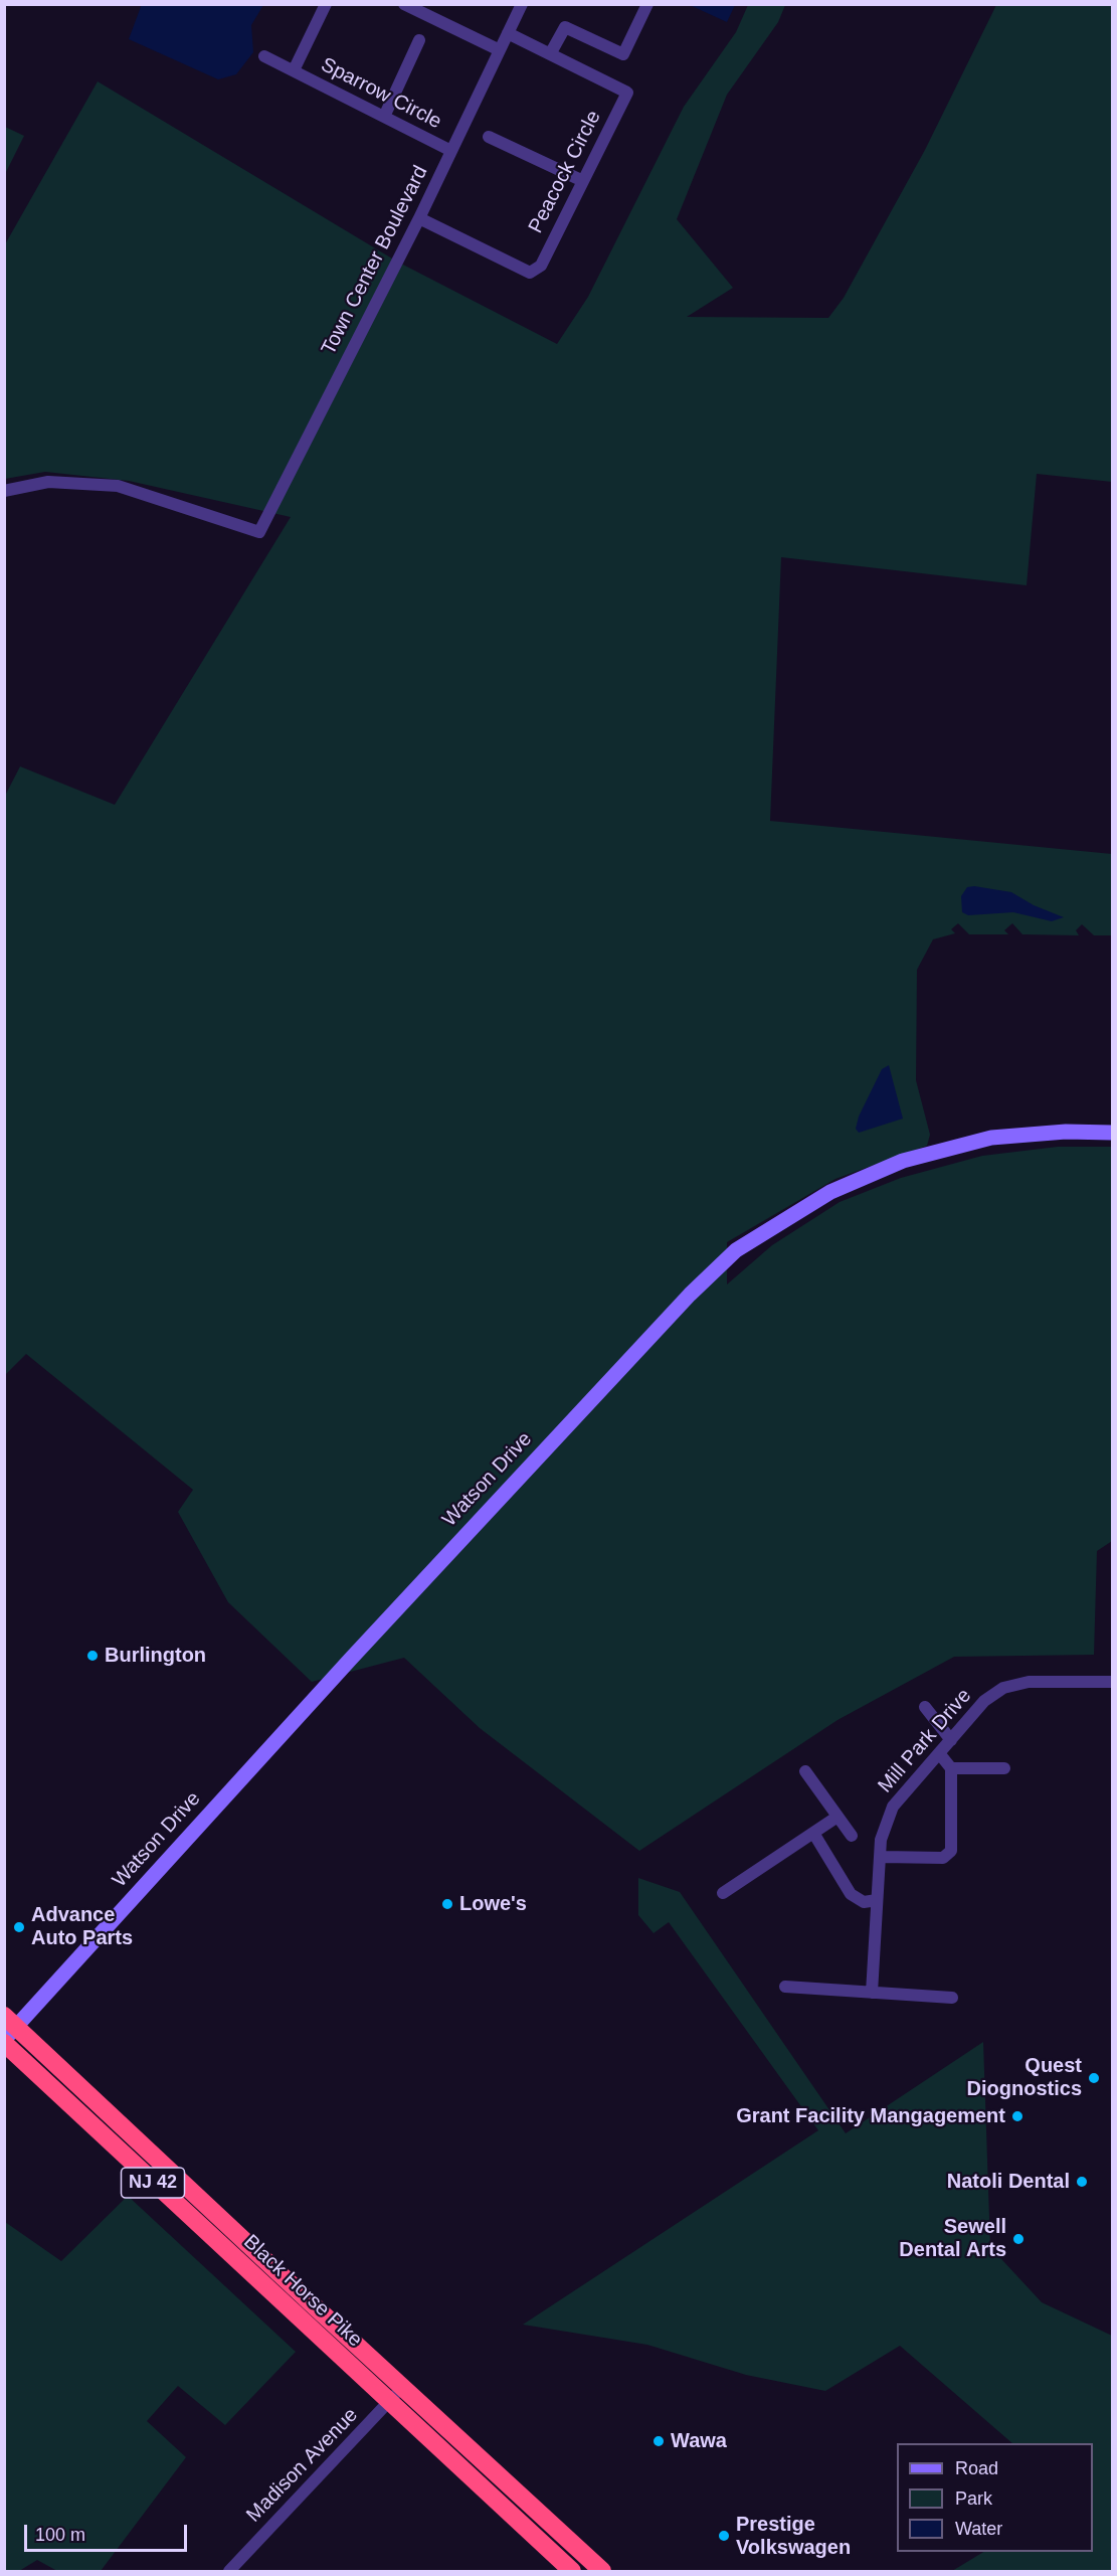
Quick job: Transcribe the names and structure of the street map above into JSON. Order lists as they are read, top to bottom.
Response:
{
  "streets": {
    "highway": ["NJ 42", "Black Horse Pike"],
    "street": [
      "Sparrow Circle",
      "Peacock Circle",
      "Town Center Boulevard",
      "Watson Drive",
      "Mill Park Drive",
      "Madison Avenue"
    ]
  },
  "crossings": [
    ["Sparrow Circle", "Town Center Boulevard"],
    ["Peacock Circle", "Town Center Boulevard"],
    ["Watson Drive", "Black Horse Pike"],
    ["Black Horse Pike", "Madison Avenue"]
  ],
  "places": [
    "Burlington",
    "Lowe's",
    "Advance Auto Parts",
    "Quest Diognostics",
    "Grant Facility Mangagement",
    "Natoli Dental",
    "Sewell Dental Arts",
    "Wawa",
    "Prestige Volkswagen"
  ],
  "legend": ["Road", "Park", "Water"],
  "scale_bar": "100 m"
}
